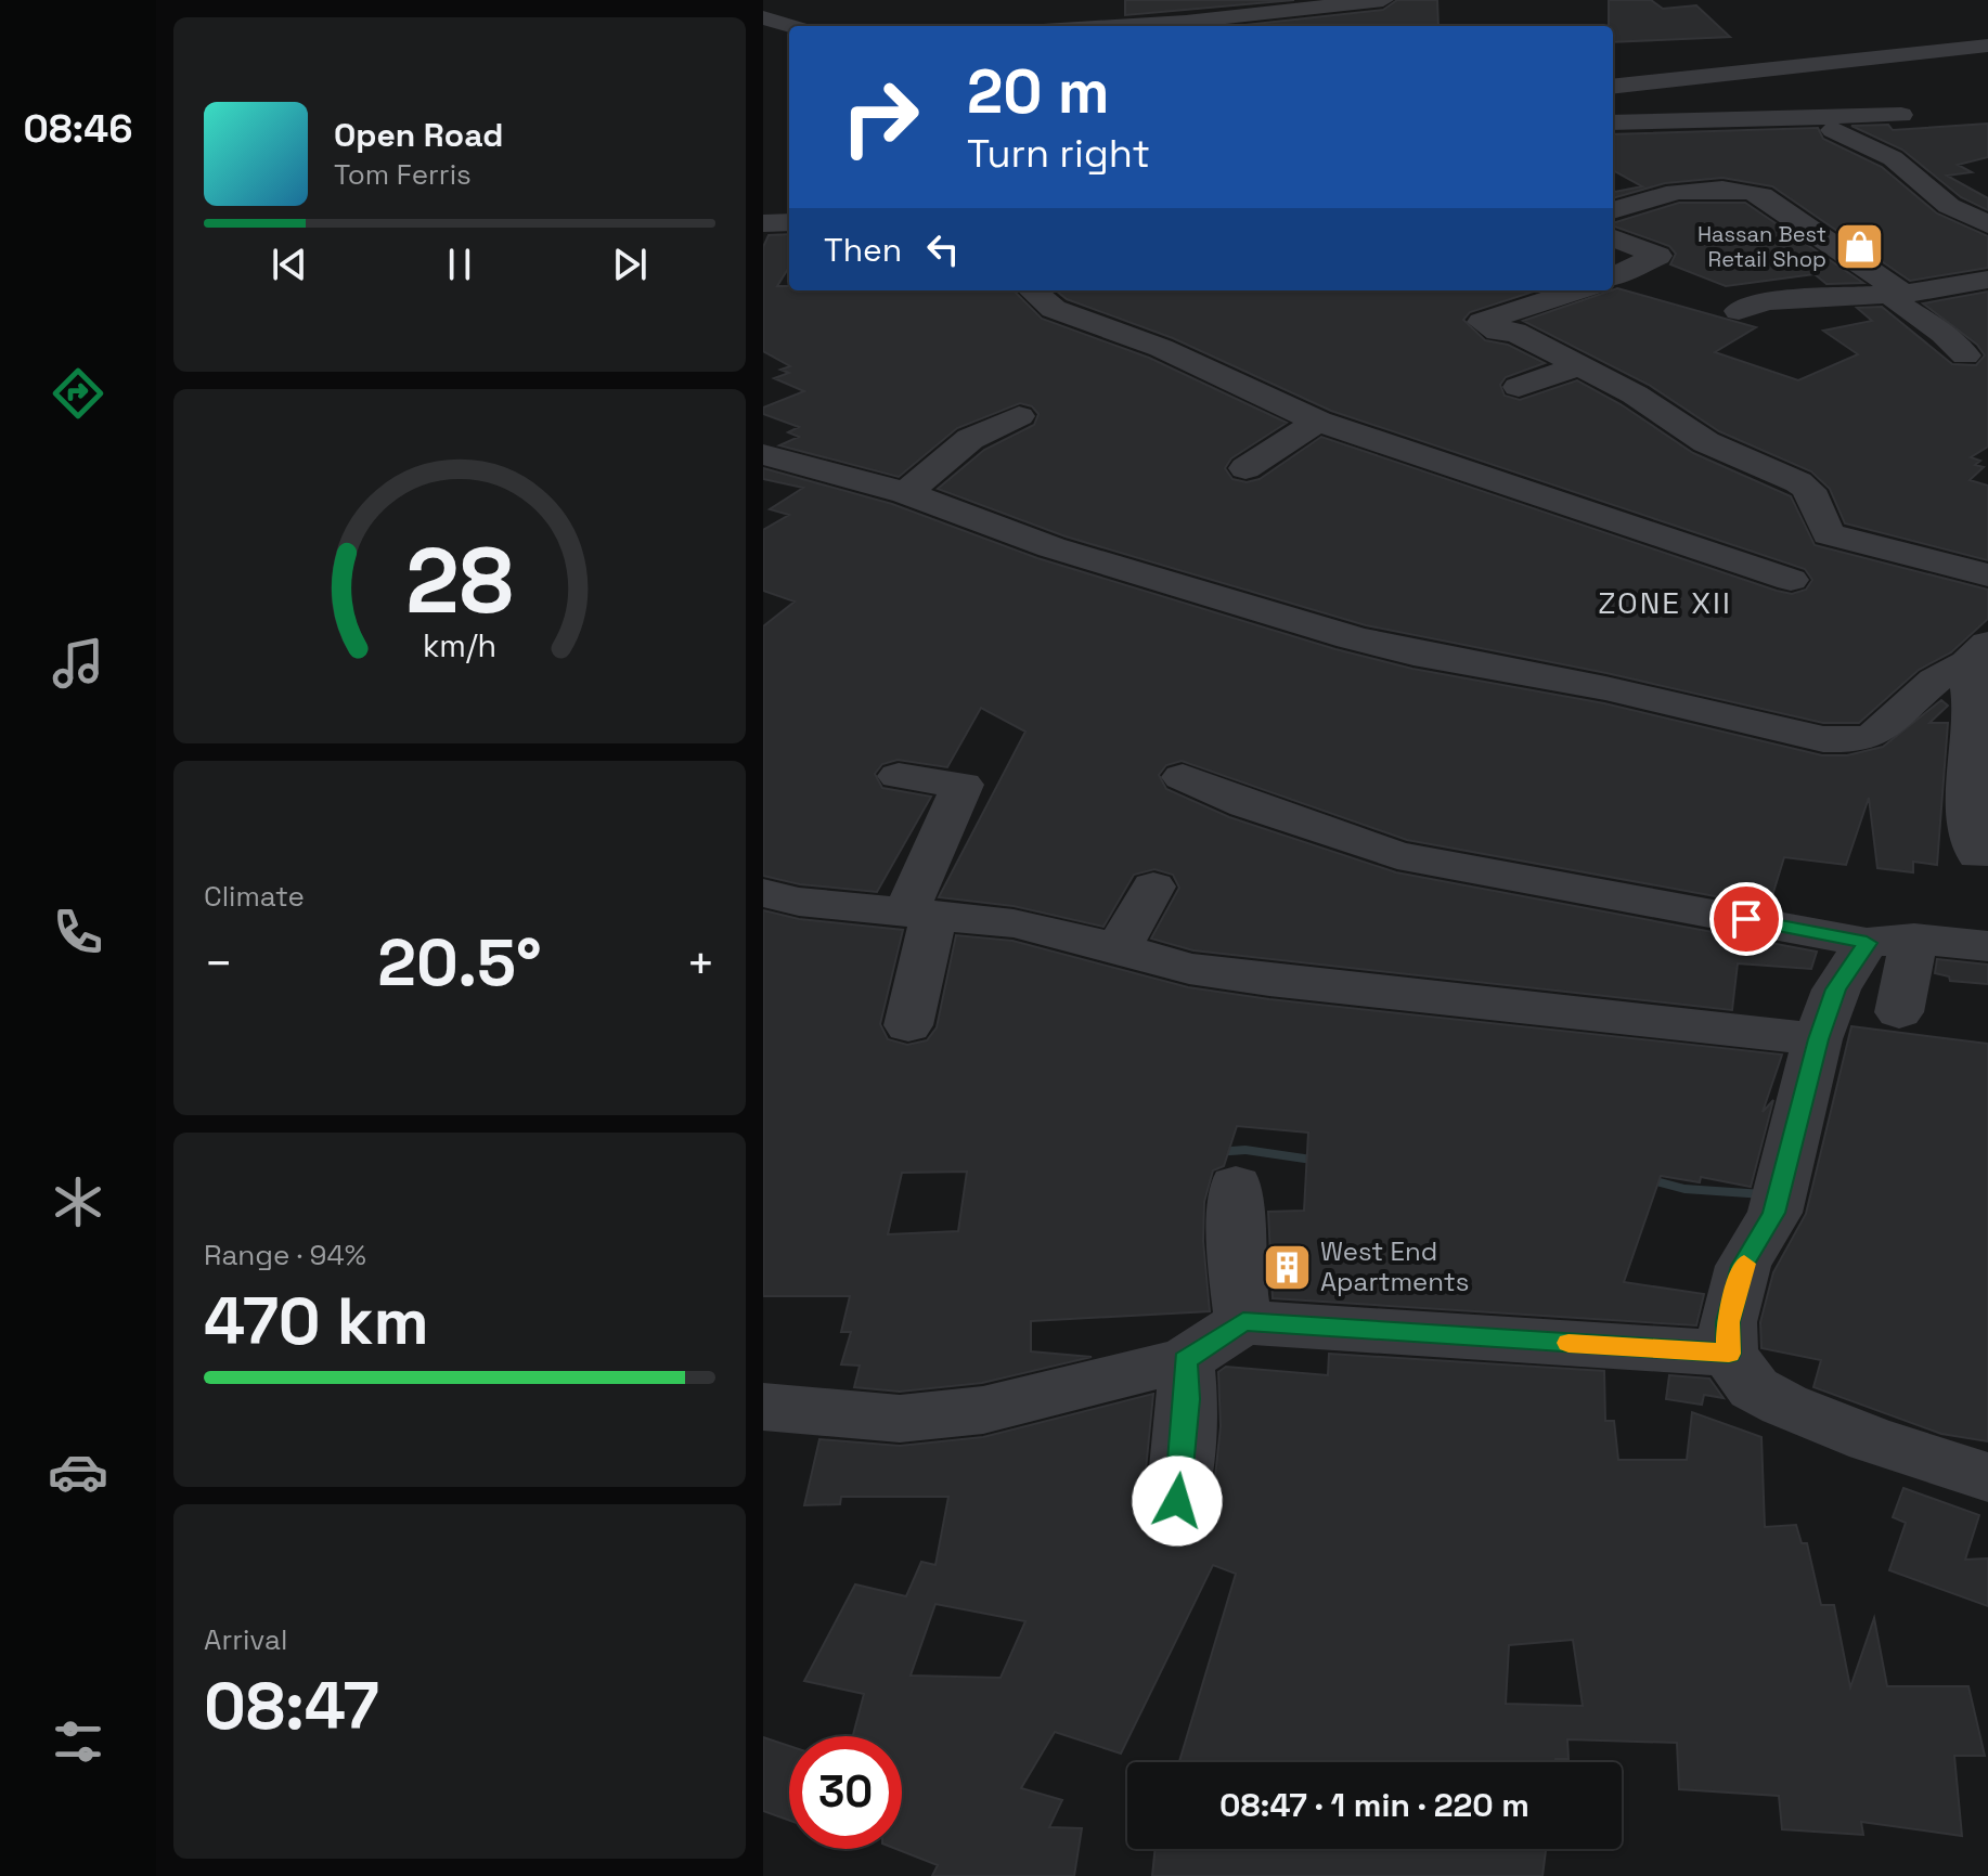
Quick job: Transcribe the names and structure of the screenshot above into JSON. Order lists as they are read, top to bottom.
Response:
{
  "districts": ["ZONE XII"],
  "places": {
    "shop": ["Hassan Best Retail Shop"],
    "building": ["West End Apartments"]
  },
  "page": {
    "tabs": "08:46",
    "turn": ["20 m", "Turn right"],
    "song": ["Open Road", "Tom Ferris"],
    "then": "Then",
    "tile": [
      "Climate",
      ["Range · 94%", "470 km"],
      ["Arrival", "08:47"]
    ],
    "heat": ["−", "20.5°", "+"],
    "limit": "30",
    "trip": "08:47 · 1 min · 220 m",
    "gauge": ["28", "km/h"]
  }
}
